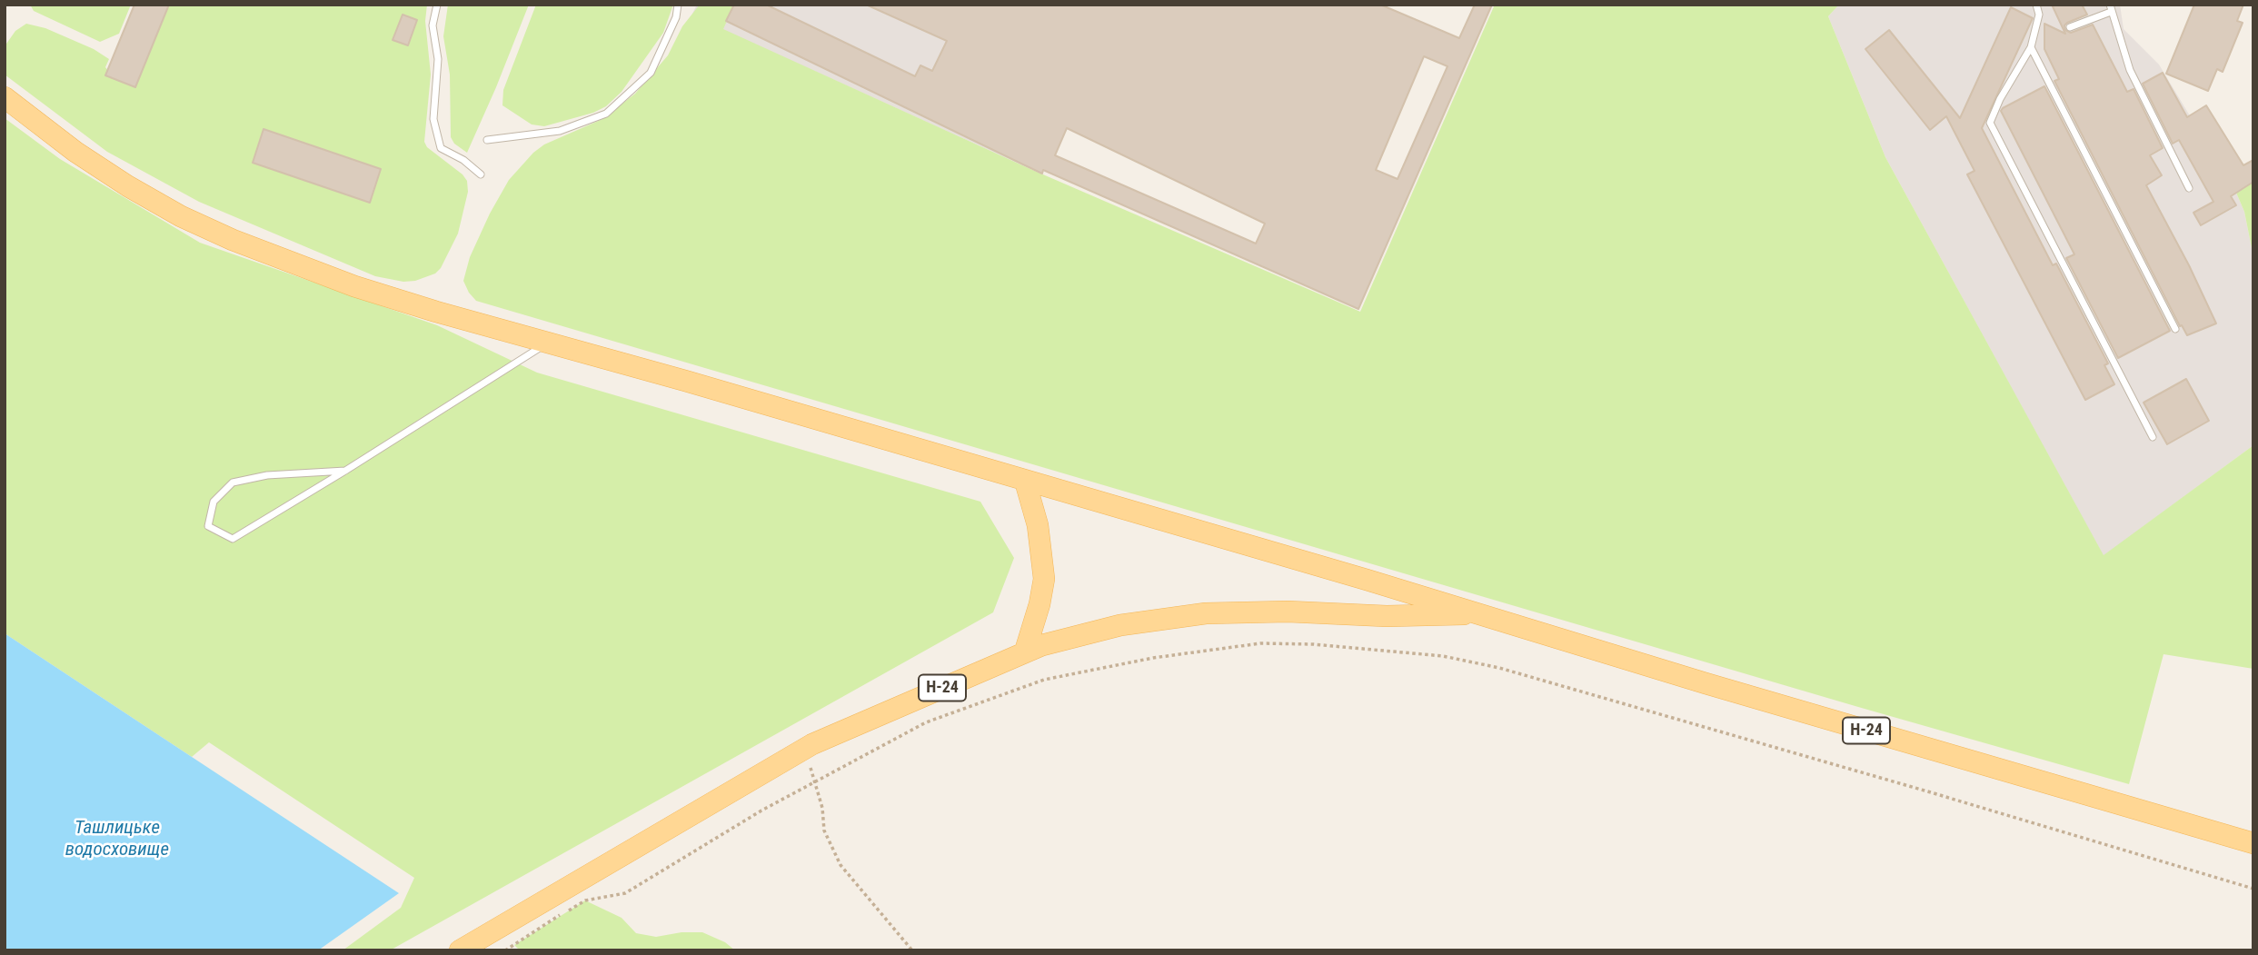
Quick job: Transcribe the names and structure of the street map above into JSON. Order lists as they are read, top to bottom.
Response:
{
  "streets": {
    "main road": ["Н-24"]
  },
  "water": ["Ташлицьке водосховище"]
}
